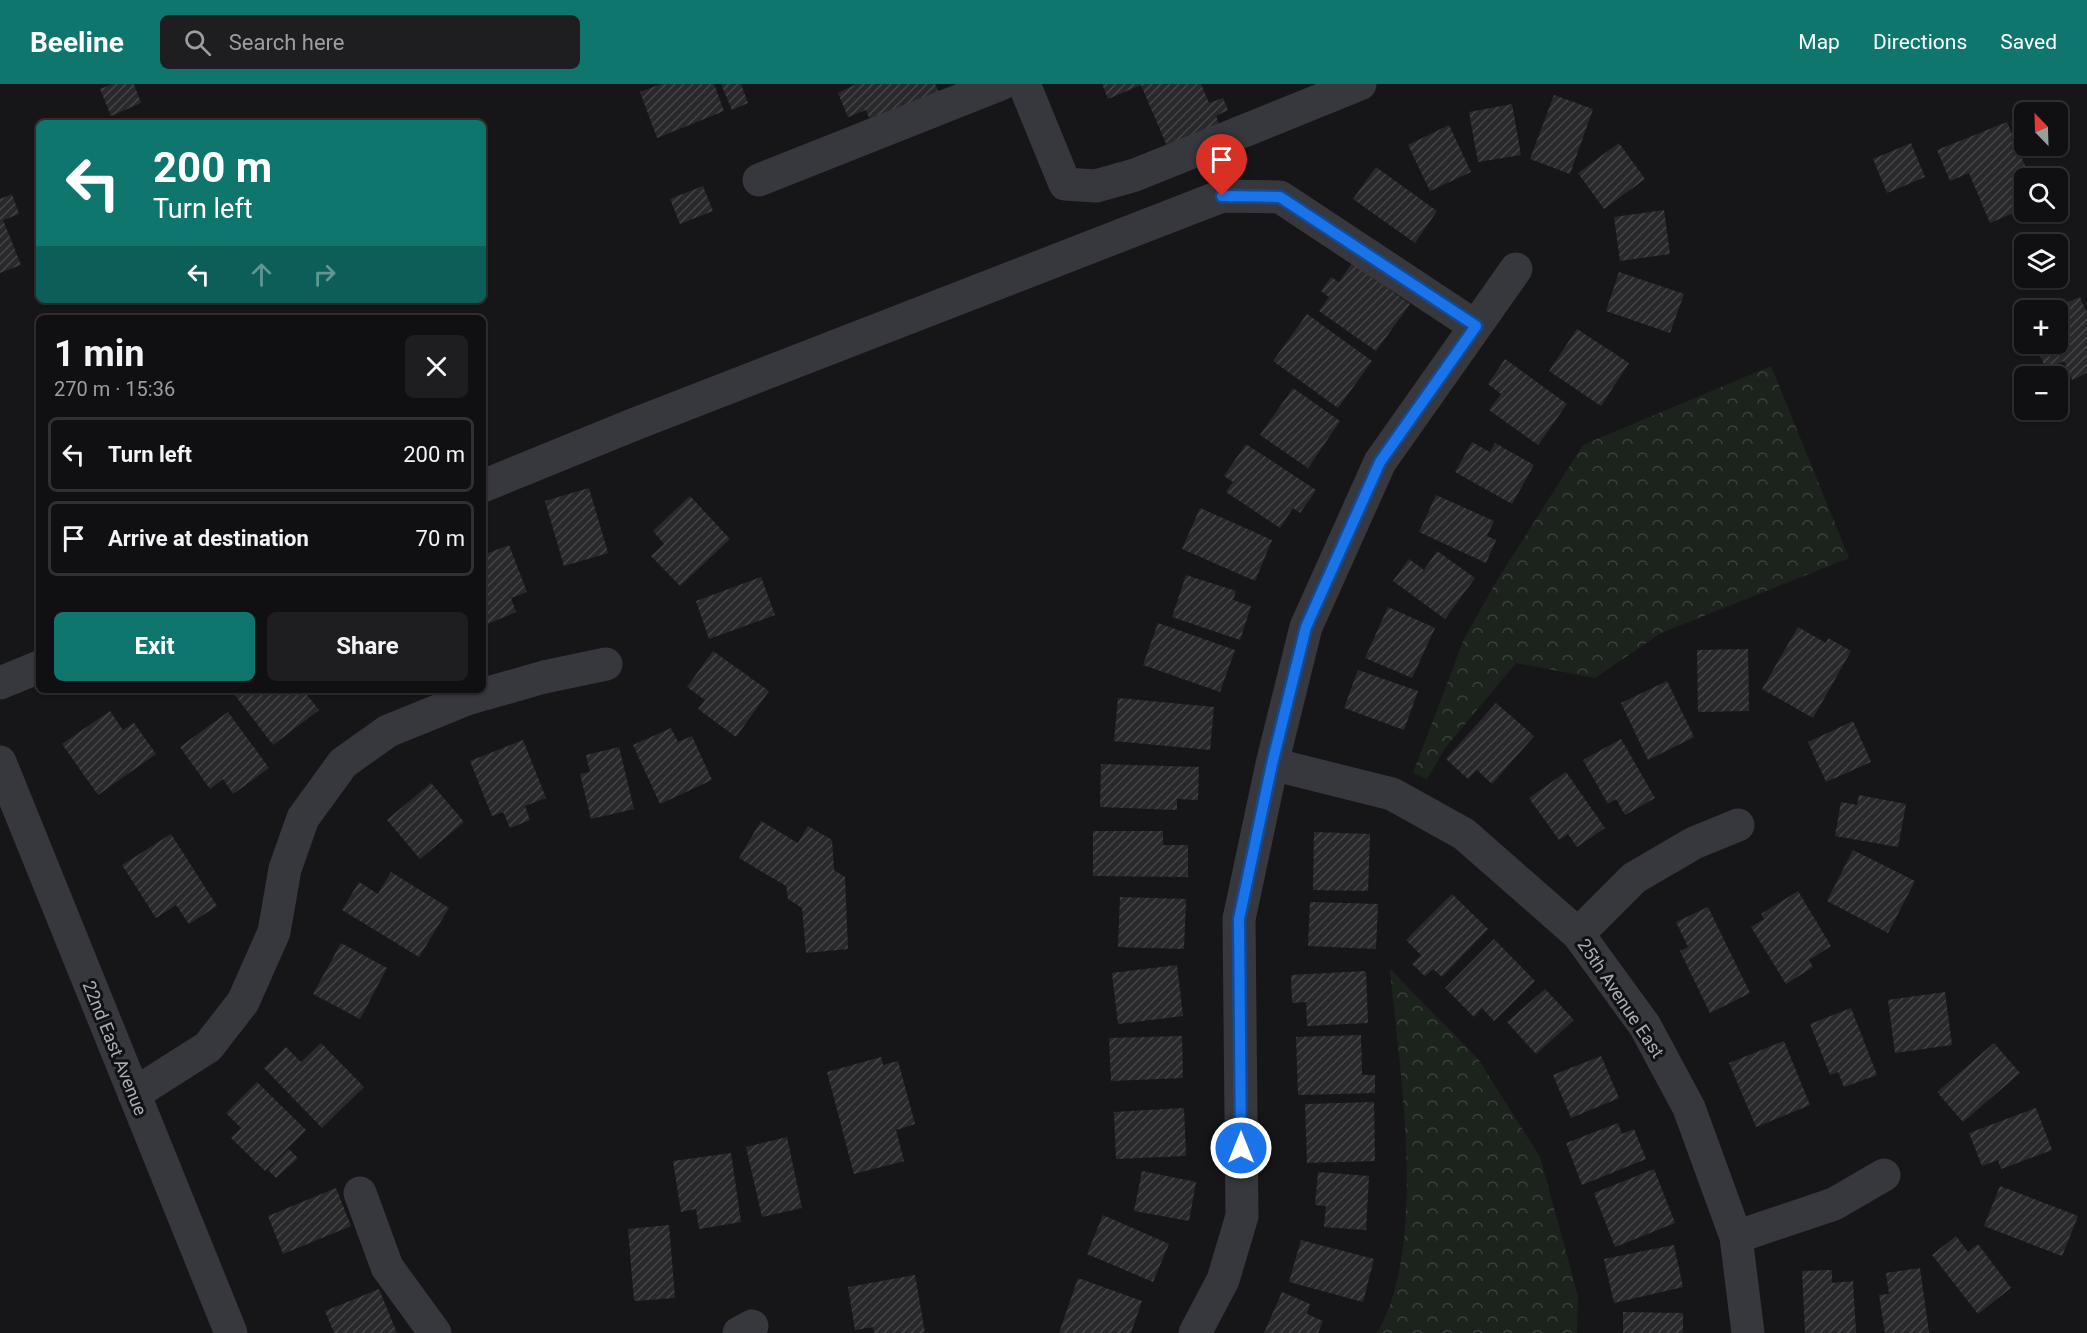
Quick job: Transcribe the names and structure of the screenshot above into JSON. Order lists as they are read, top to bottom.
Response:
{
  "streets": {
    "street": ["25th Avenue East", "22nd East Avenue"]
  },
  "north": "top left",
  "page": {
    "header": "Beeline",
    "search": "Search here",
    "nav": ["Map", "Directions", "Saved"],
    "map_buttons": ["+", "−"],
    "turn": ["200 m", "Turn left"],
    "heading": ["1 min", "270 m · 15:36"],
    "list": [
      {
        "name": "Turn left",
        "value": "200 m"
      },
      {
        "name": "Arrive at destination",
        "value": "70 m"
      }
    ],
    "buttons": ["Exit", "Share"]
  }
}
